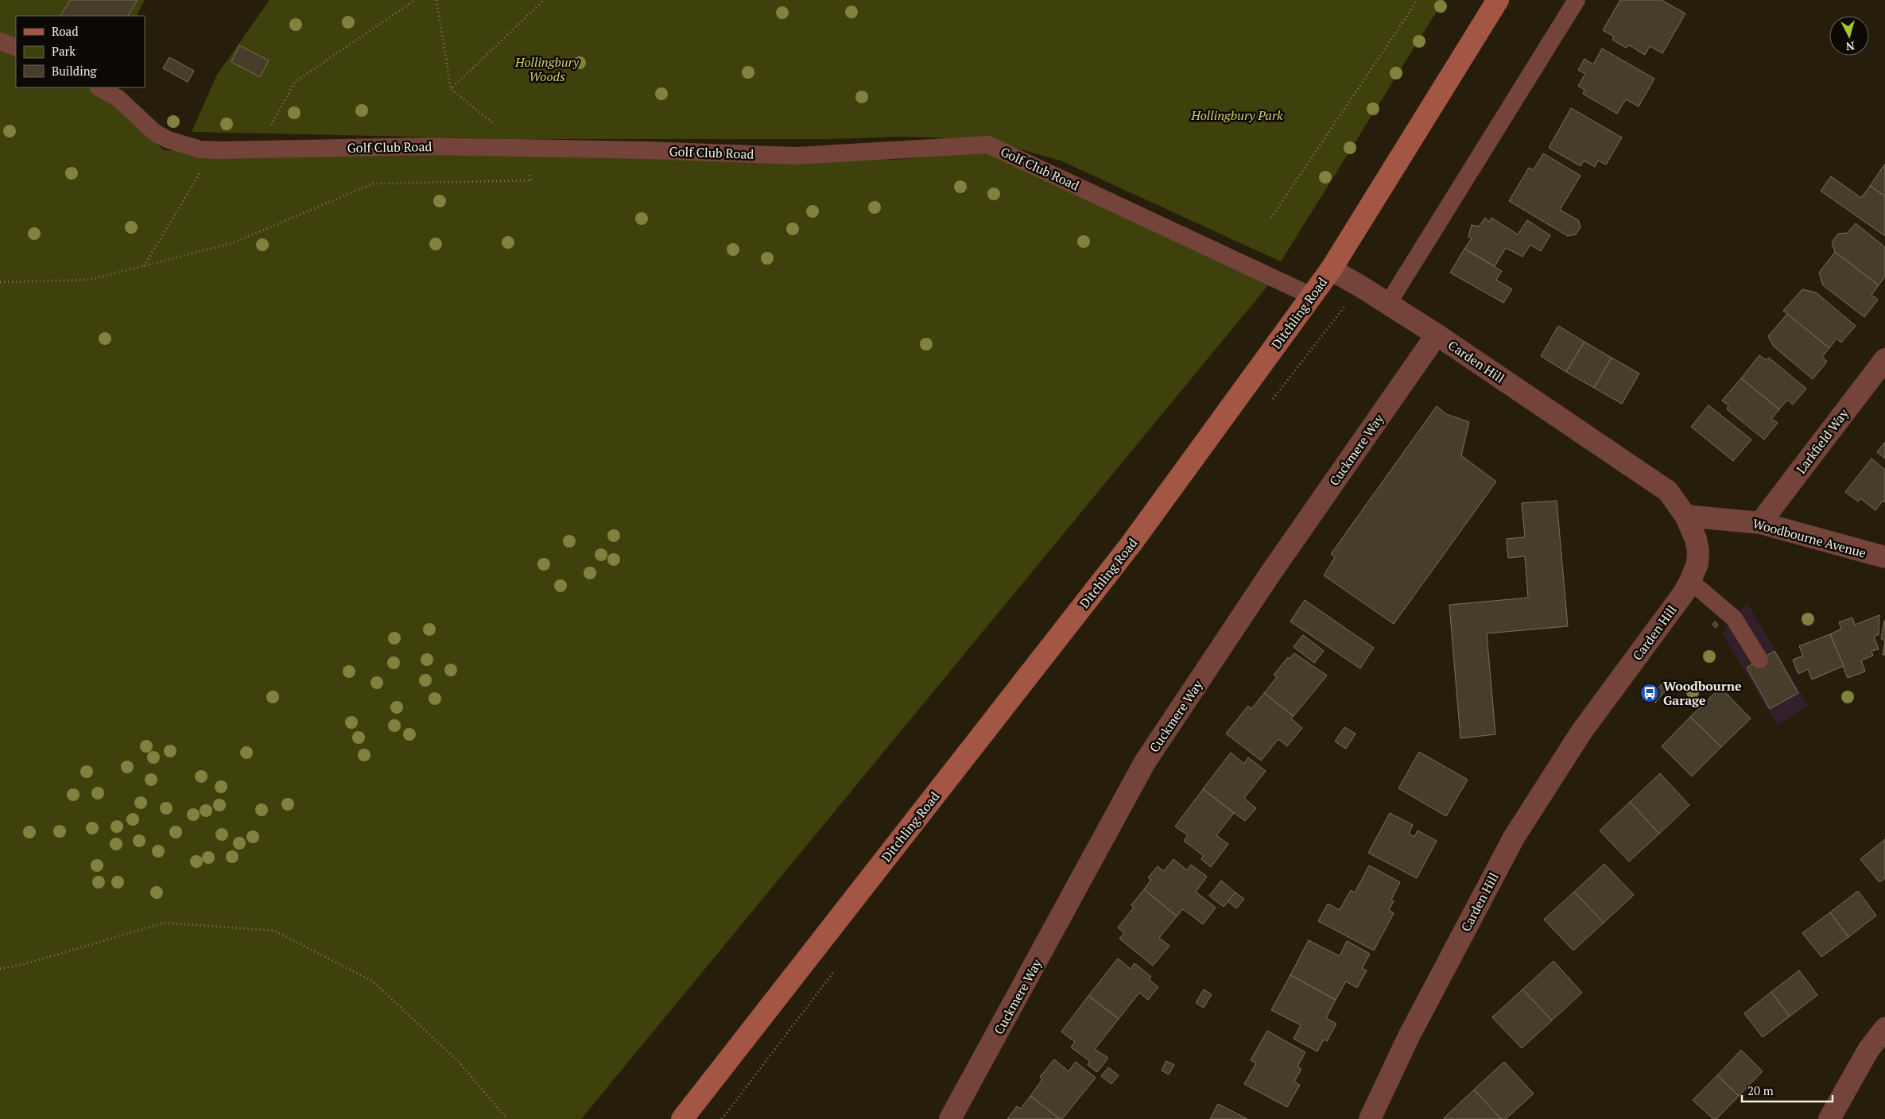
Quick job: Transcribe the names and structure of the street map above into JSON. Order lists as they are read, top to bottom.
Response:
{
  "streets": {
    "street": [
      "Ditchling Road",
      "Carden Hill",
      "Larkfield Way",
      "Cuckmere Way",
      "Woodbourne Avenue"
    ],
    "lane": ["Golf Club Road"]
  },
  "crossings": [
    ["Golf Club Road", "Ditchling Road"],
    ["Ditchling Road", "Carden Hill"],
    ["Carden Hill", "Cuckmere Way"],
    ["Carden Hill", "Woodbourne Avenue"],
    ["Larkfield Way", "Woodbourne Avenue"]
  ],
  "parks": ["Hollingbury Woods", "Hollingbury Park"],
  "places": {
    "bus stop": ["Woodbourne Garage"]
  },
  "legend": ["Road", "Park", "Building"],
  "scale_bar": "20 m",
  "north": "bottom"
}
